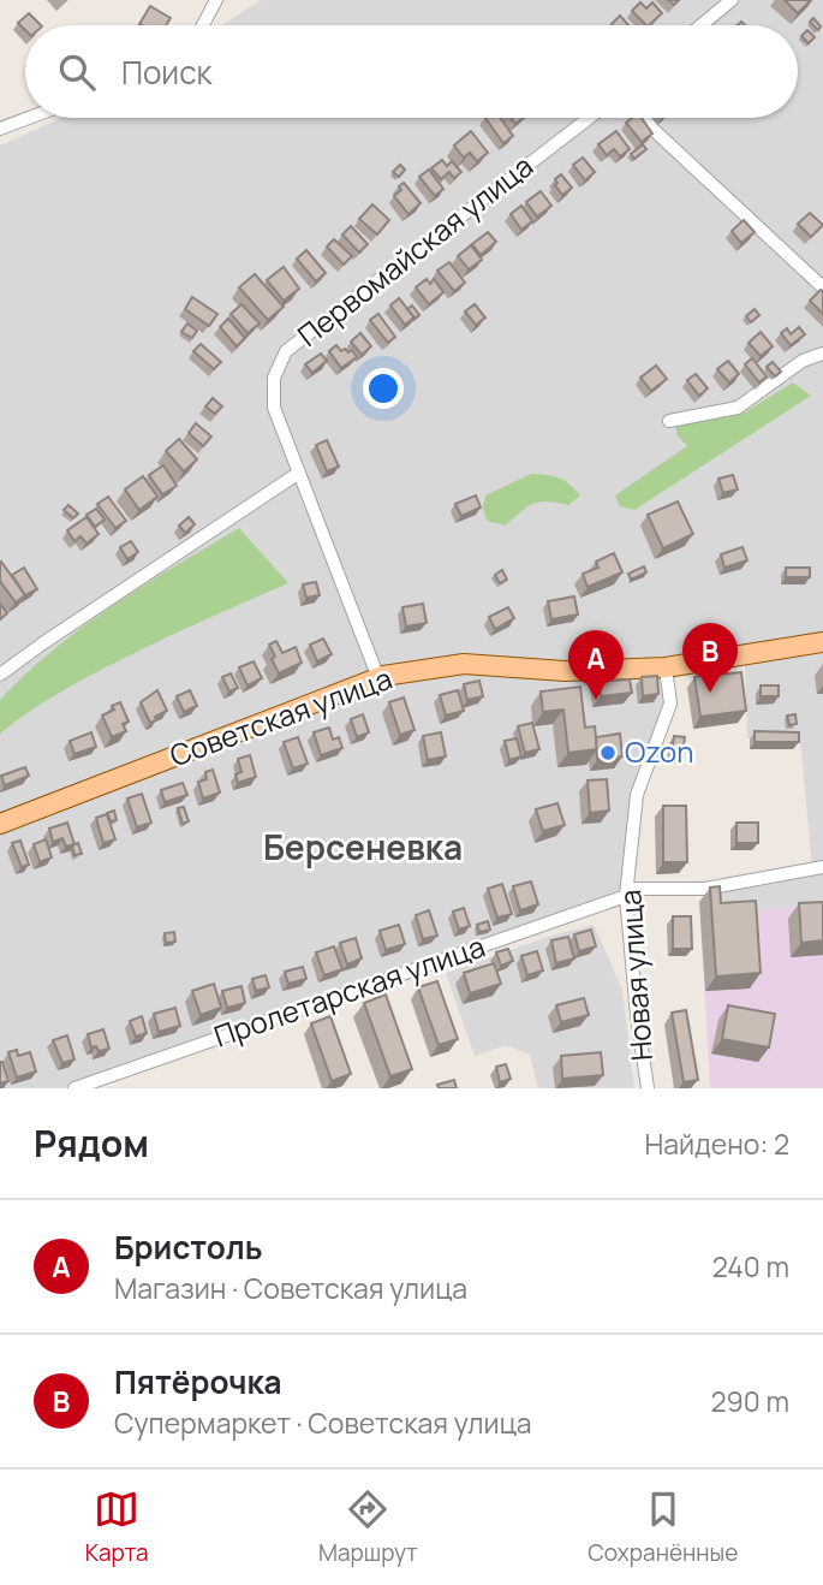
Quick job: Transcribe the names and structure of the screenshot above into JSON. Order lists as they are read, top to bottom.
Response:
{
  "streets": {
    "main road": ["Советская улица"],
    "street": ["Первомайская улица", "Новая улица", "Пролетарская улица"]
  },
  "crossings": [
    ["Первомайская улица", "Советская улица"],
    ["Советская улица", "Новая улица"],
    ["Новая улица", "Пролетарская улица"]
  ],
  "districts": ["Берсеневка"],
  "places": ["Ozon"],
  "page": {
    "search": "Поиск",
    "pins": ["B", "A"],
    "heading": ["Рядом", "Найдено: 2"],
    "list": [
      {
        "mark": "A",
        "name": "Бристоль",
        "note": "Магазин · Советская улица",
        "value": "240 m"
      },
      {
        "mark": "B",
        "name": "Пятёрочка",
        "note": "Супермаркет · Советская улица",
        "value": "290 m"
      }
    ],
    "nav": ["Карта", "Маршрут", "Сохранённые"]
  }
}
